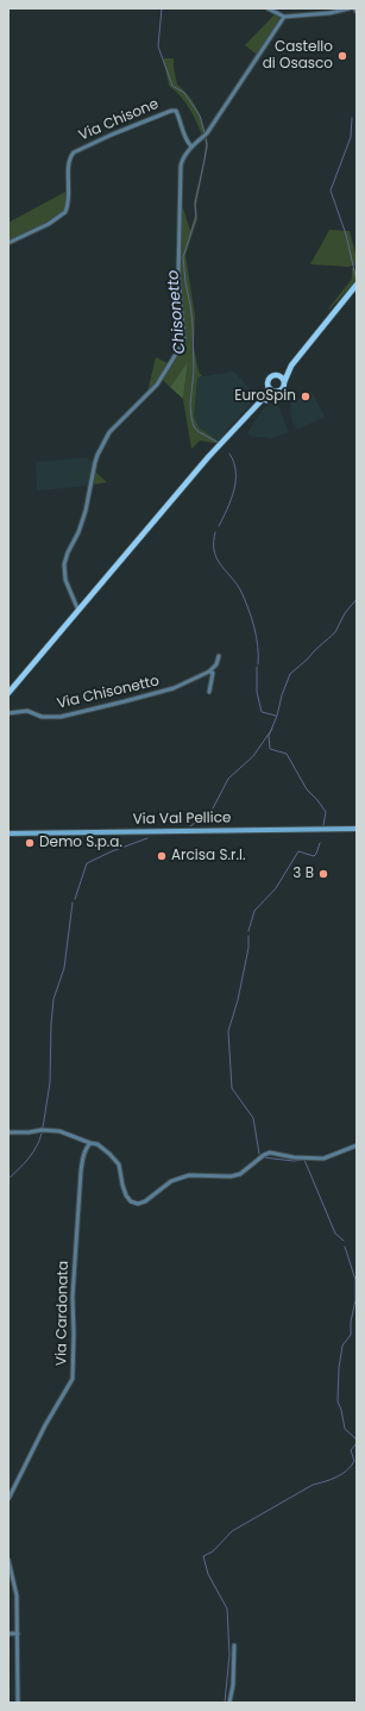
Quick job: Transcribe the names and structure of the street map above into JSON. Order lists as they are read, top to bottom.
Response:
{
  "streets": {
    "street": [
      "Via Chisone",
      "Via Chisonetto",
      "Via Val Pellice",
      "Via Cardonata"
    ]
  },
  "water": ["Chisonetto"],
  "places": [
    "Castello di Osasco",
    "EuroSpin",
    "Demo S.p.a.",
    "Arcisa S.r.l.",
    "3 B"
  ]
}
